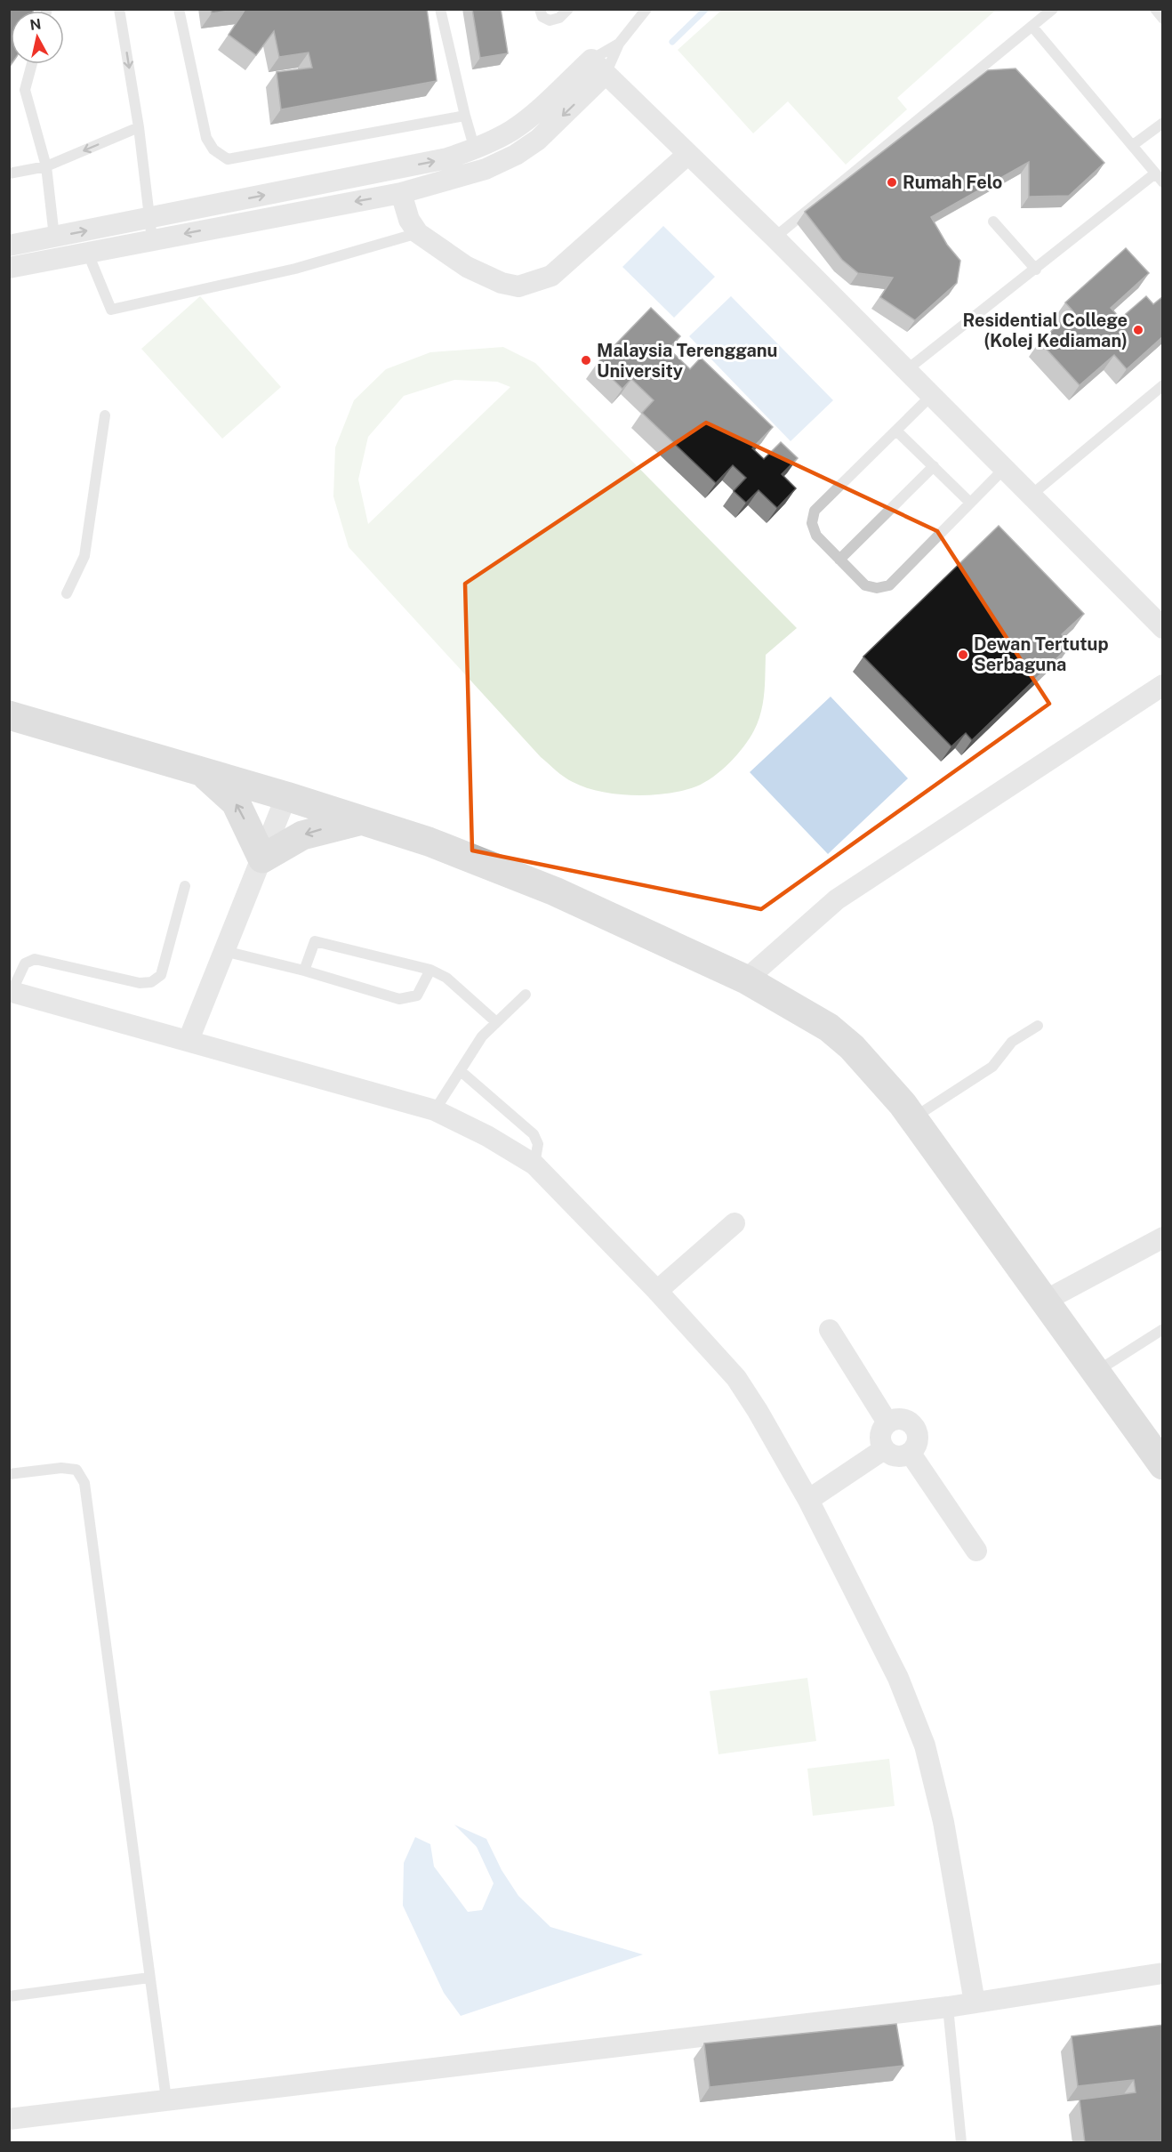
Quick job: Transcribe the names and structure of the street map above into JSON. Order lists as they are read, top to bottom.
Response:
{
  "places": [
    "Rumah Felo",
    "Residential College (Kolej Kediaman)",
    "Malaysia Terengganu University",
    "Dewan Tertutup Serbaguna"
  ],
  "north": "top"
}
